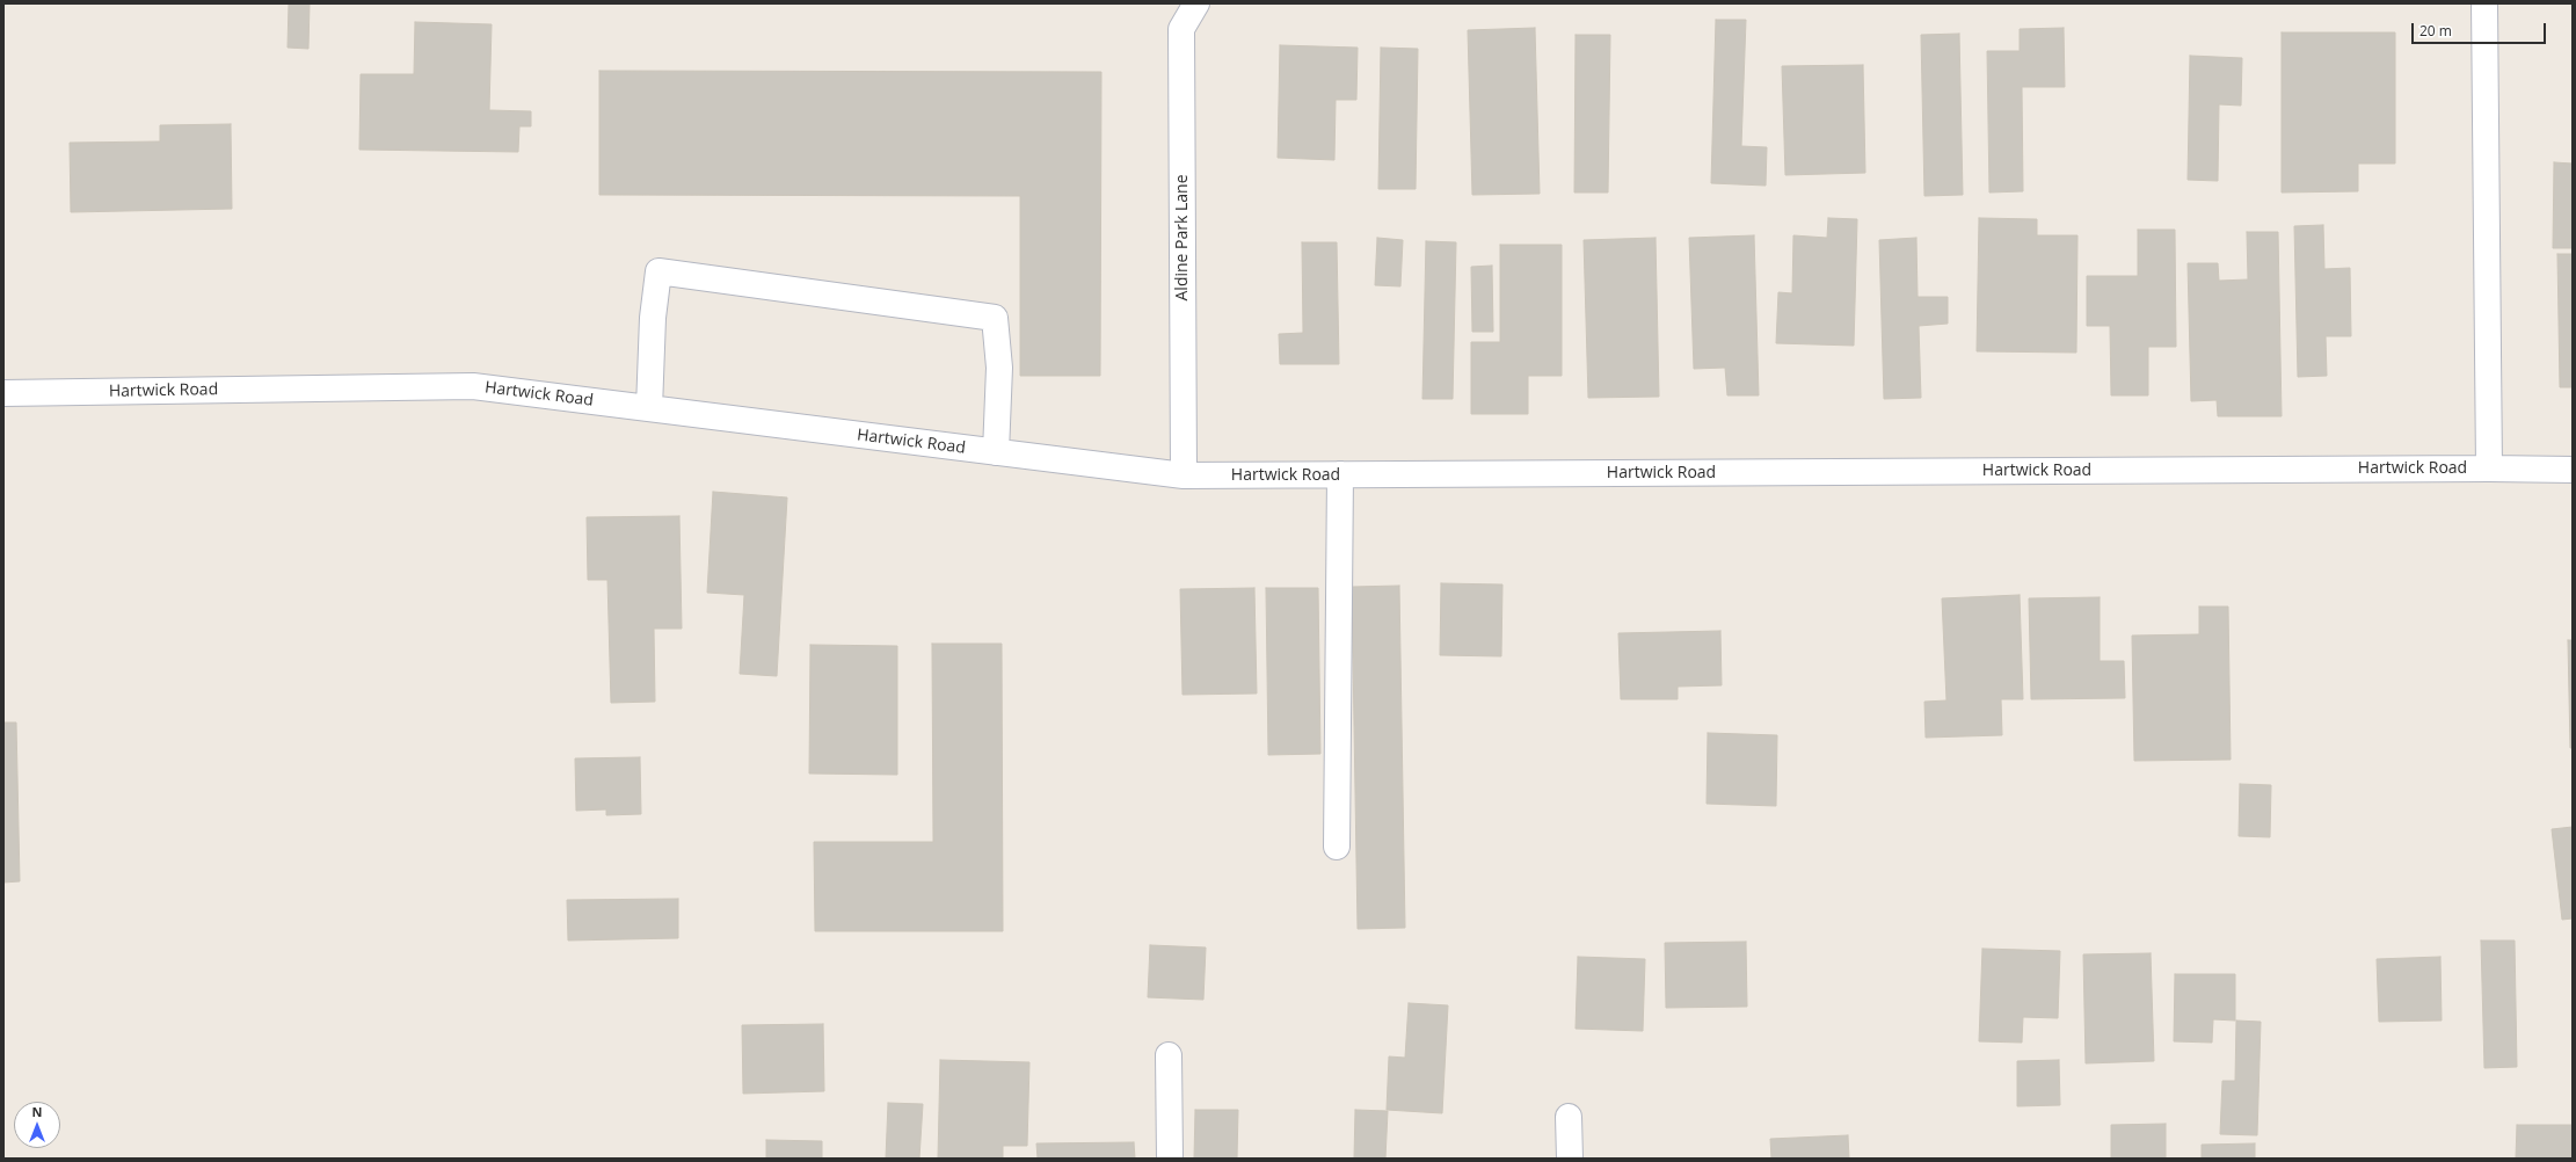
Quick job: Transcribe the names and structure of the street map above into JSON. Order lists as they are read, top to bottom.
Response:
{
  "streets": {
    "street": ["Aldine Park Lane", "Hartwick Road"]
  },
  "crossings": [
    ["Aldine Park Lane", "Hartwick Road"]
  ],
  "scale_bar": "20 m",
  "north": "top"
}
